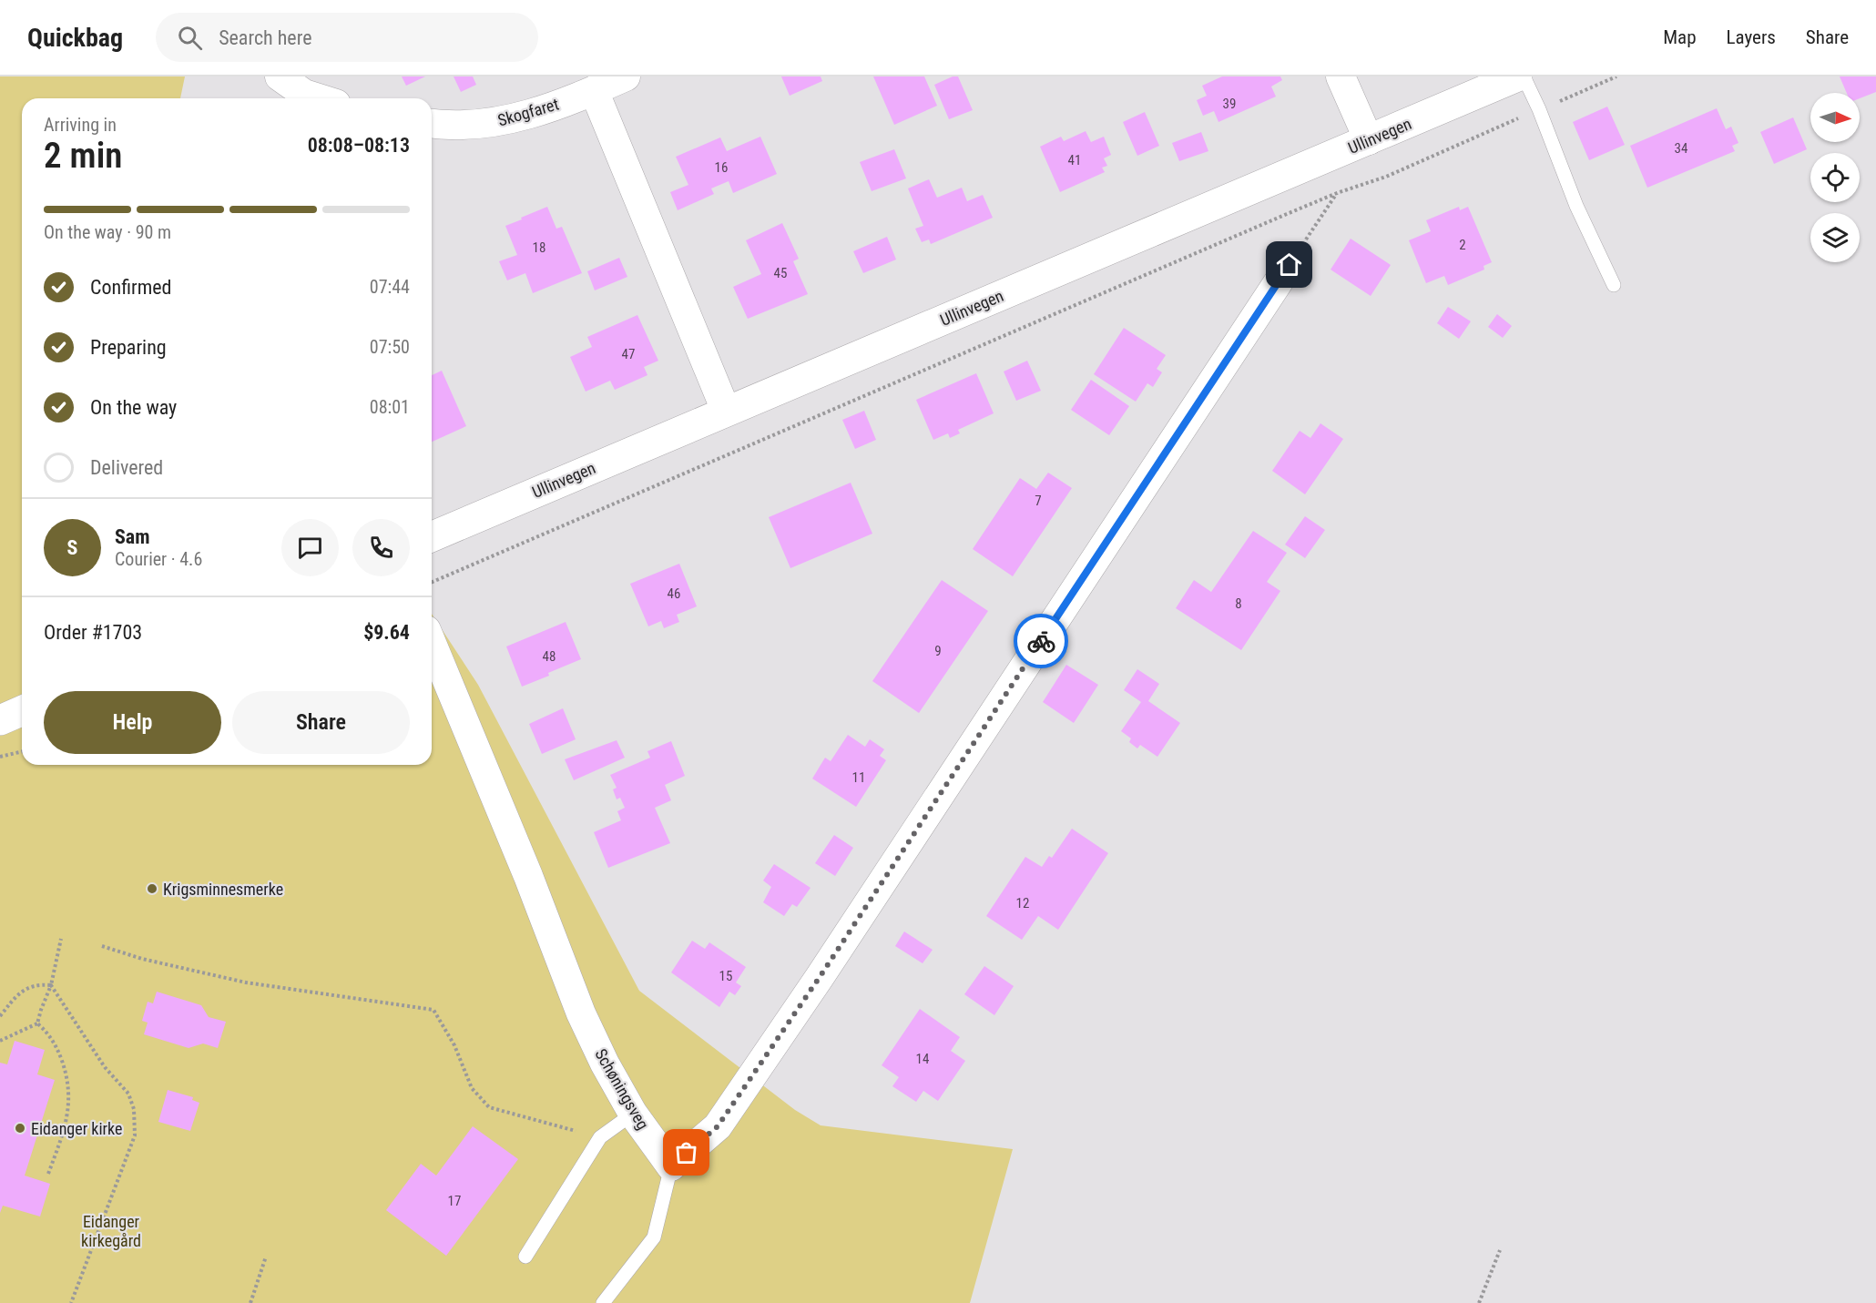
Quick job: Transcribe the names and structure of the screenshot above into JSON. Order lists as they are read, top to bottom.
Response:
{
  "streets": {
    "main road": ["Ullinvegen"],
    "street": ["Skogfaret", "Schøningsveg"]
  },
  "parks": ["Eidanger kirkegård"],
  "places": ["Krigsminnesmerke", "Eidanger kirke"],
  "house_numbers": [
    "39",
    "34",
    "41",
    "16",
    "2",
    "18",
    "45",
    "47",
    "7",
    "46",
    "8",
    "9",
    "48",
    "11",
    "12",
    "15",
    "14",
    "17"
  ],
  "north": "right",
  "page": {
    "header": "Quickbag",
    "search": "Search here",
    "nav": ["Map", "Layers", "Share"],
    "heading": ["2 min", "Arriving in", "08:08–08:13"],
    "panel": [
      "Sam",
      "Courier · 4.6",
      "Order #1703",
      "$9.64"
    ],
    "bar": "On the way · 90 m",
    "list": [
      ["Confirmed", "07:44"],
      ["Preparing", "07:50"],
      ["On the way", "08:01"],
      "Delivered"
    ],
    "round": "S",
    "buttons": ["Help", "Share"]
  }
}
